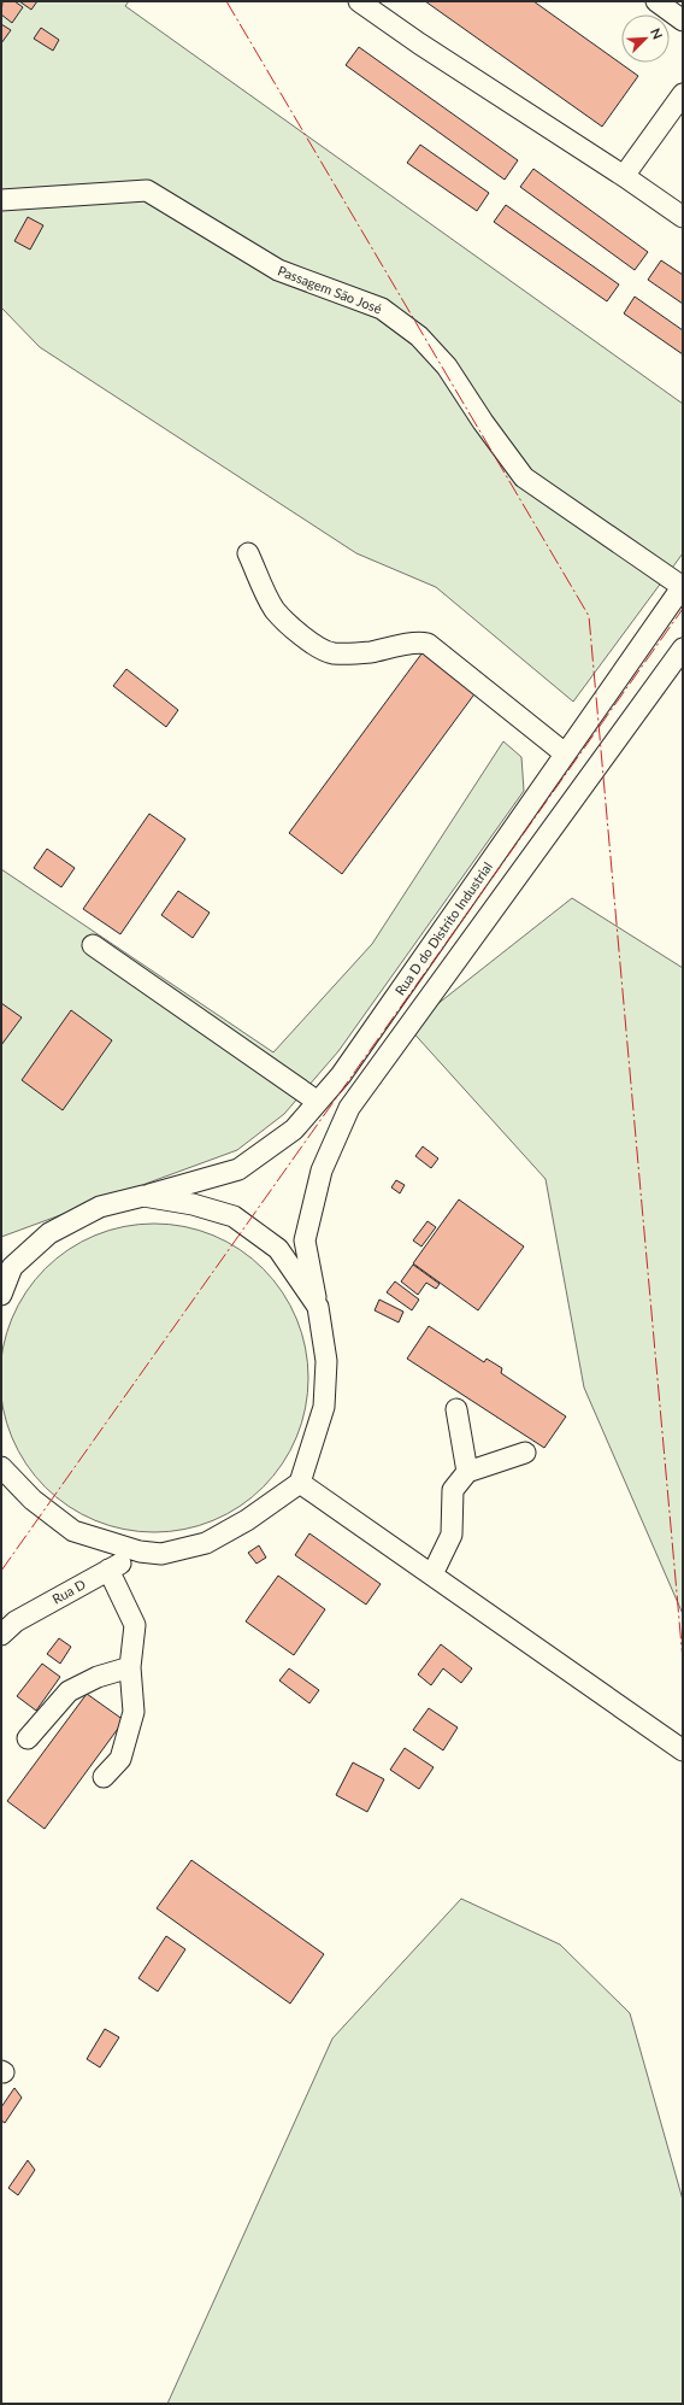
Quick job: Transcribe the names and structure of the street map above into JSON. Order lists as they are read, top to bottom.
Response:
{
  "streets": {
    "street": ["Passagem São José", "Rua D do Distrito Industrial", "Rua D"]
  },
  "crossings": [
    ["Passagem São José", "Rua D do Distrito Industrial"]
  ],
  "north": "top right"
}
